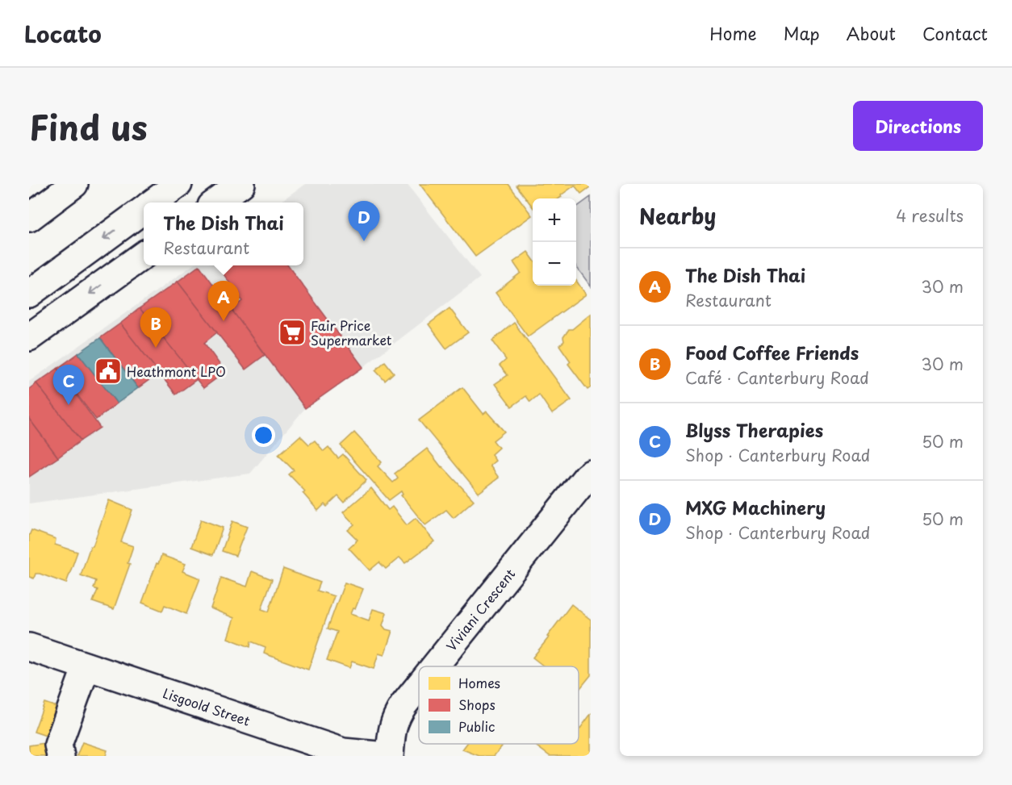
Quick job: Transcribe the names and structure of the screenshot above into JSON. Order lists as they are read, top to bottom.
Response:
{
  "streets": {
    "street": ["Viviani Crescent", "Lisgoold Street"]
  },
  "crossings": [
    ["Viviani Crescent", "Lisgoold Street"]
  ],
  "places": {
    "supermarket": ["Fair Price Supermarket"],
    "public building": ["Heathmont LPO"]
  },
  "legend": ["Homes", "Shops", "Public"],
  "page": {
    "header": "Locato",
    "nav": [
      "Home",
      "Map",
      "About",
      "Contact"
    ],
    "title": "Find us",
    "buttons": "Directions",
    "heading": ["Nearby", "4 results"],
    "map_buttons": ["+", "−"],
    "pins": [
      "D",
      "A",
      "B",
      "C"
    ],
    "popup": ["The Dish Thai", "Restaurant"],
    "list": [
      {
        "mark": "A",
        "name": "The Dish Thai",
        "note": "Restaurant",
        "value": "30 m"
      },
      {
        "mark": "B",
        "name": "Food Coffee Friends",
        "note": "Café · Canterbury Road",
        "value": "30 m"
      },
      {
        "mark": "C",
        "name": "Blyss Therapies",
        "note": "Shop · Canterbury Road",
        "value": "50 m"
      },
      {
        "mark": "D",
        "name": "MXG Machinery",
        "note": "Shop · Canterbury Road",
        "value": "50 m"
      }
    ]
  }
}
